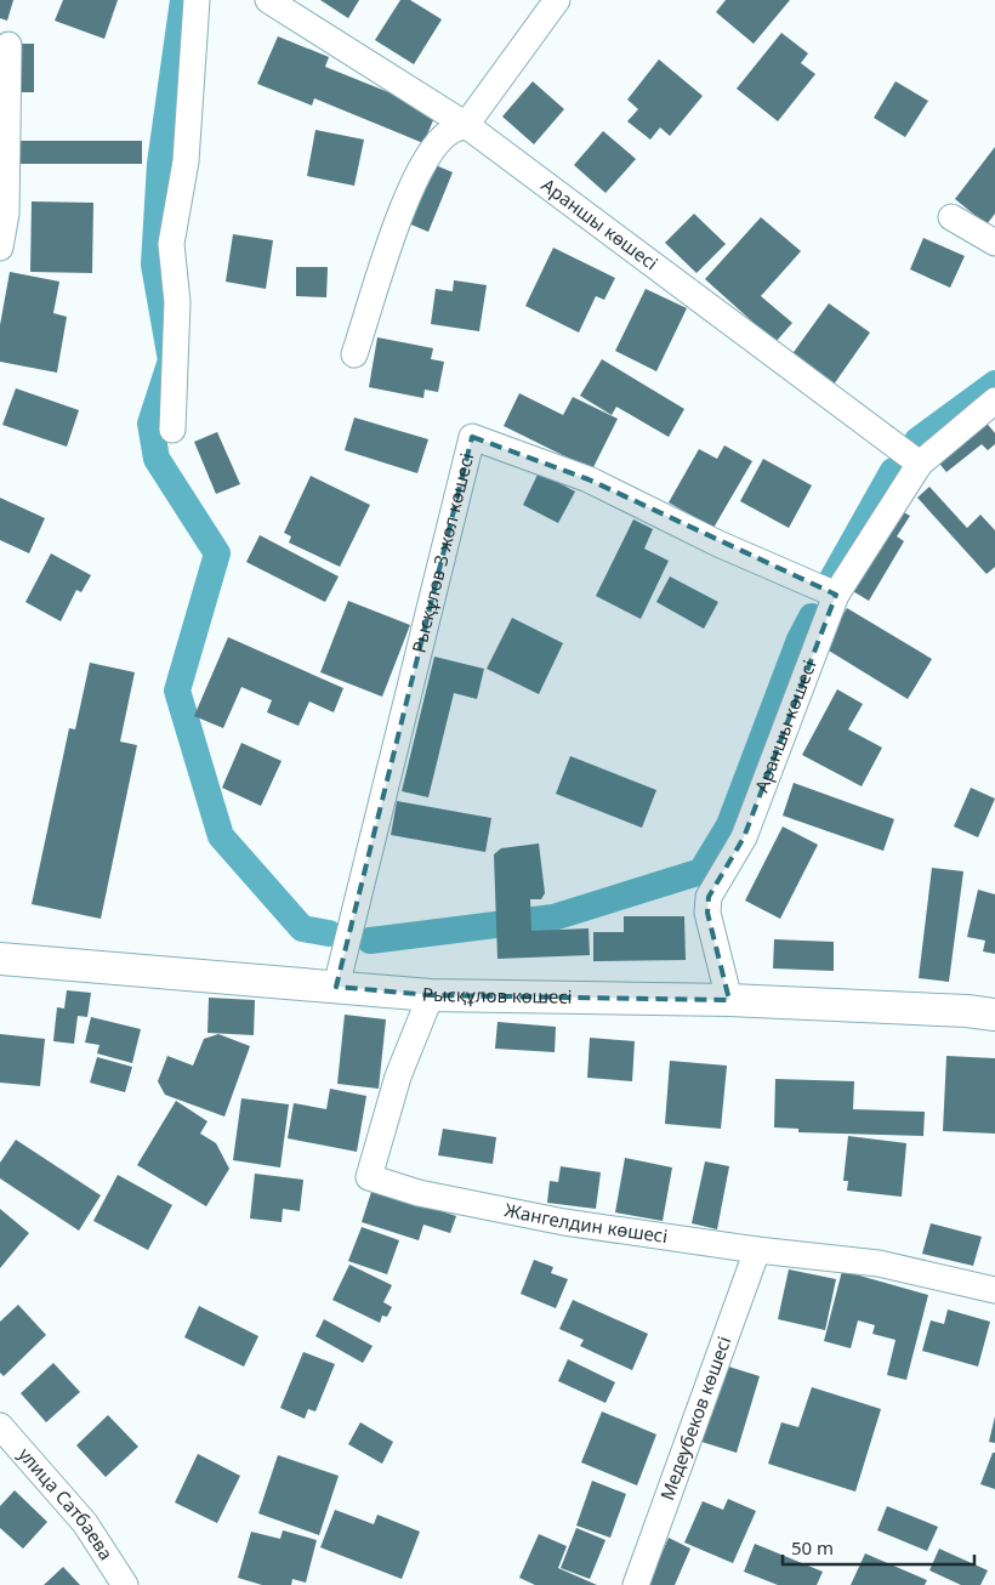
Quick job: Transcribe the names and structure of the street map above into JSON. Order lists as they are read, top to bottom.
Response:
{
  "streets": {
    "main road": ["Рысқұлов көшесі"],
    "street": [
      "Араншы көшесі",
      "Рысқұлов 3 жол көшесі",
      "Жангелдин көшесі",
      "Медеубеков көшесі",
      "улица Сатбаева"
    ]
  },
  "crossings": [
    ["Араншы көшесі", "Рысқұлов 3 жол көшесі"],
    ["Араншы көшесі", "Рысқұлов көшесі"],
    ["Рысқұлов 3 жол көшесі", "Рысқұлов көшесі"],
    ["Рысқұлов көшесі", "Жангелдин көшесі"],
    ["Жангелдин көшесі", "Медеубеков көшесі"]
  ],
  "scale_bar": "50 m"
}
